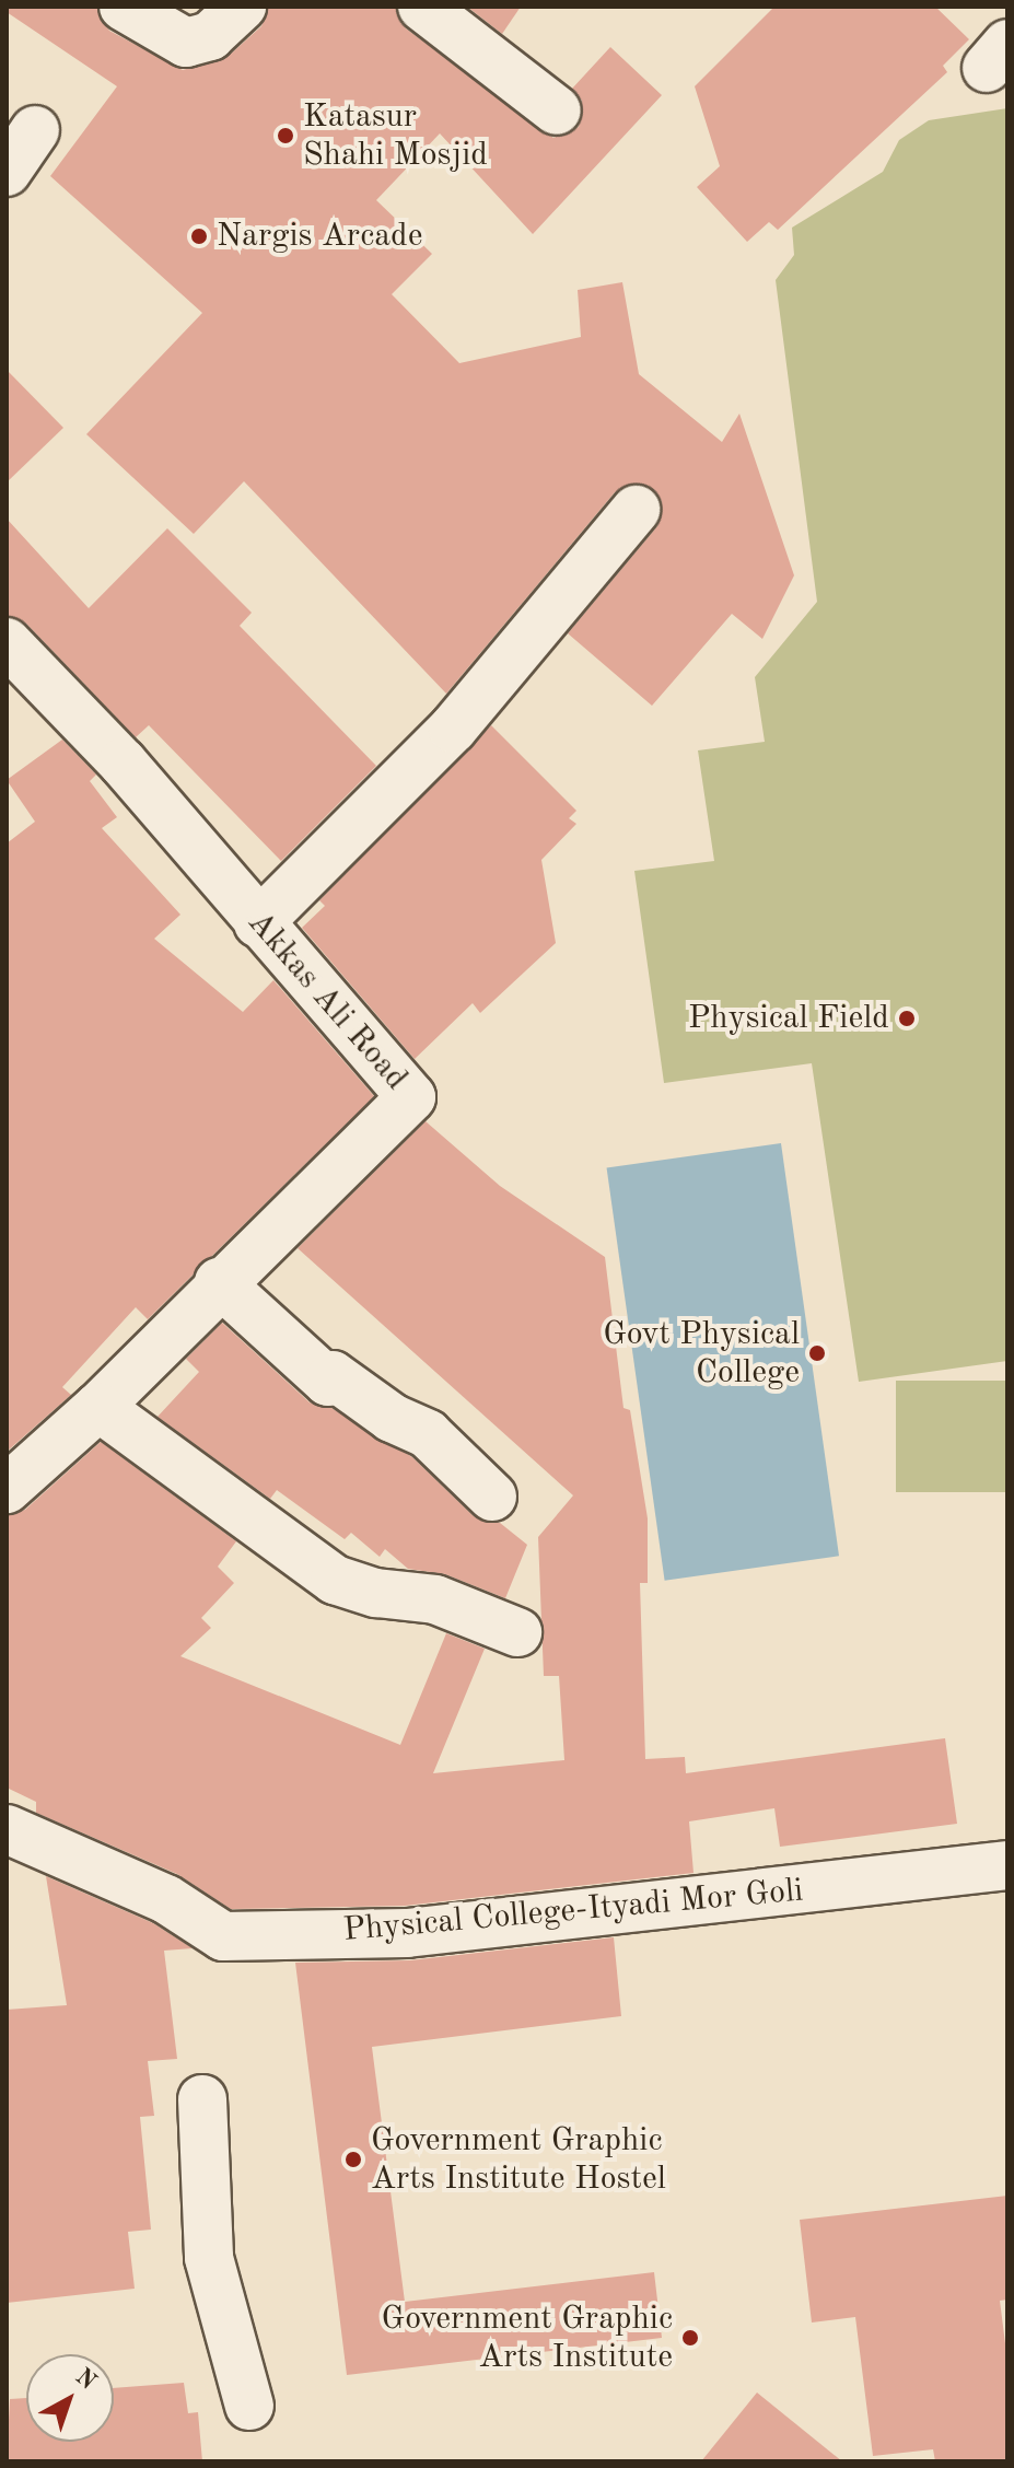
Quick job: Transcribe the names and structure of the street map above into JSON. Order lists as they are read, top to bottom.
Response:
{
  "streets": {
    "street": ["Akkas Ali Road", "Physical College-Ityadi Mor Goli"]
  },
  "places": [
    "Katasur Shahi Mosjid",
    "Nargis Arcade",
    "Physical Field",
    "Govt Physical College",
    "Government Graphic Arts Institute Hostel",
    "Government Graphic Arts Institute"
  ],
  "north": "top right"
}
